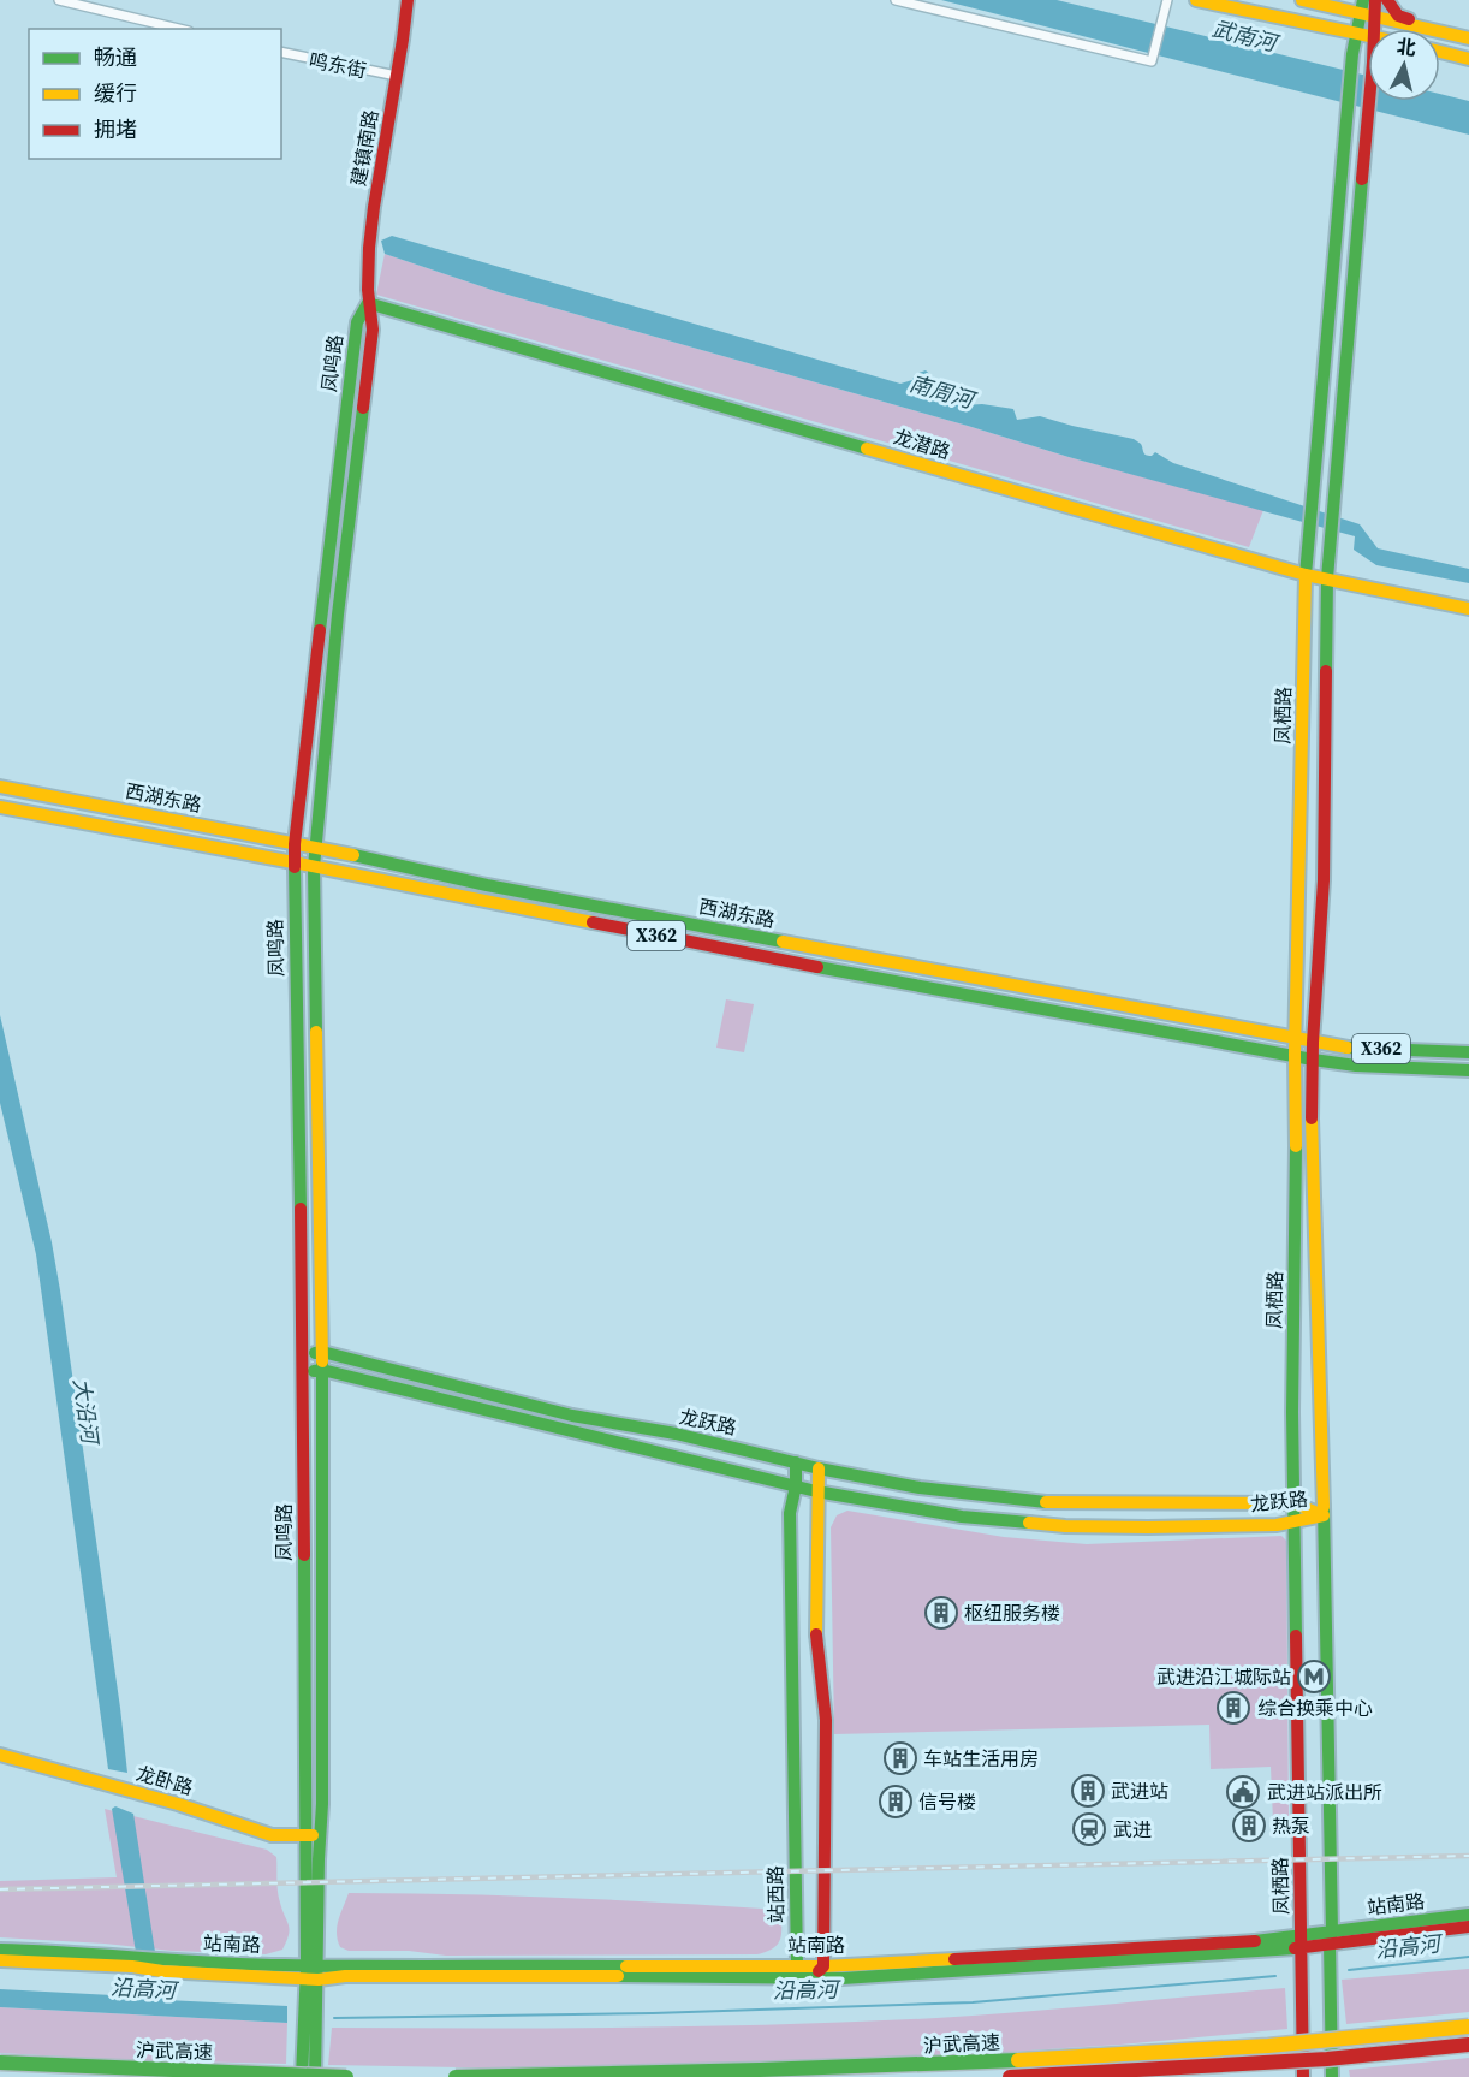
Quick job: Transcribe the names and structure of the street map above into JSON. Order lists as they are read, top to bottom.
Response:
{
  "streets": {
    "main road": [
      "建镇南路",
      "凤鸣路",
      "龙潜路",
      "凤栖路",
      "西湖东路",
      "X362",
      "龙跃路",
      "龙卧路",
      "站西路",
      "站南路",
      "沪武高速"
    ],
    "street": ["鸣东街"]
  },
  "crossings": [
    ["鸣东街", "建镇南路"],
    ["建镇南路", "凤鸣路"],
    ["建镇南路", "龙潜路"],
    ["凤鸣路", "龙潜路"],
    ["凤鸣路", "西湖东路"],
    ["凤鸣路", "龙跃路"],
    ["凤鸣路", "龙卧路"],
    ["凤鸣路", "站南路"],
    ["龙潜路", "凤栖路"],
    ["凤栖路", "西湖东路"],
    ["凤栖路", "龙跃路"],
    ["凤栖路", "站南路"],
    ["龙跃路", "站西路"],
    ["站西路", "站南路"]
  ],
  "water": [
    "武南河",
    "南周河",
    "大沿河",
    "沿高河"
  ],
  "places": {
    "building": [
      "枢纽服务楼",
      "综合换乘中心",
      "车站生活用房",
      "武进站",
      "信号楼",
      "热泵"
    ],
    "metro station": ["武进沿江城际站"],
    "public building": ["武进站派出所"],
    "station": ["武进"]
  },
  "legend": ["畅通", "缓行", "拥堵"],
  "north": "top"
}
